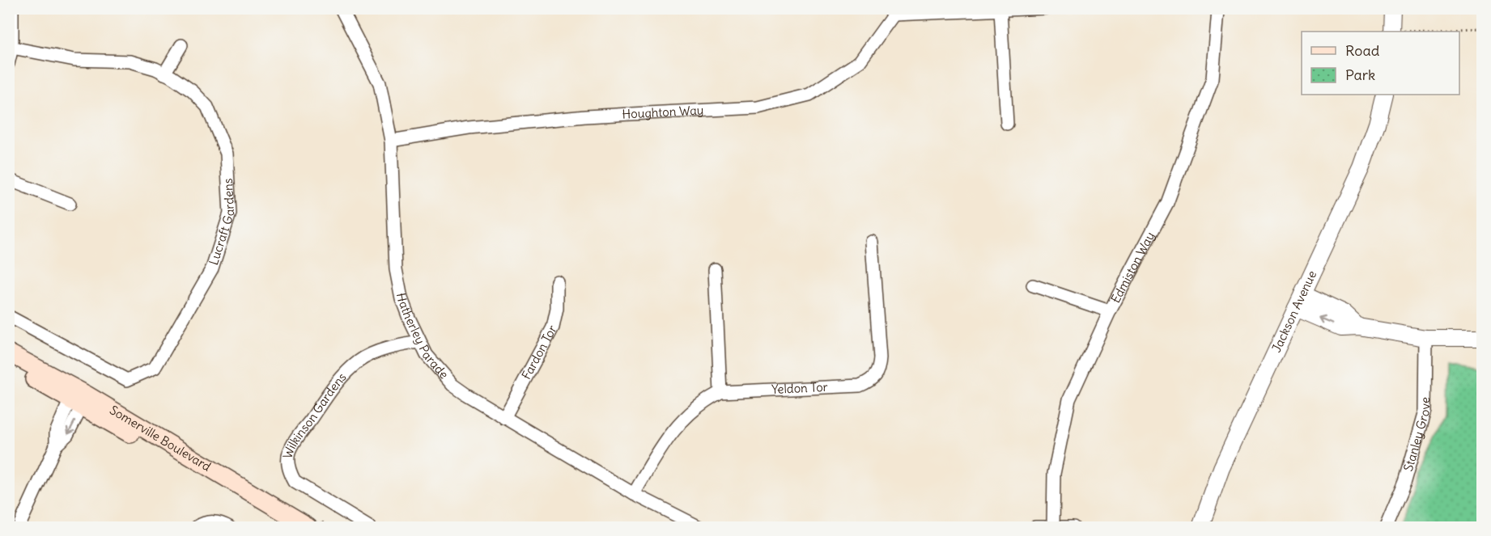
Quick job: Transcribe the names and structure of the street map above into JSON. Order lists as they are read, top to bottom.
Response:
{
  "streets": {
    "main road": ["Somerville Boulevard"],
    "street": [
      "Houghton Way",
      "Lucraft Gardens",
      "Edmiston Way",
      "Jackson Avenue",
      "Hatherley Parade",
      "Fardon Tor",
      "Yeldon Tor",
      "Wilkinson Gardens",
      "Stanley Grove"
    ]
  },
  "crossings": [
    ["Houghton Way", "Hatherley Parade"],
    ["Hatherley Parade", "Fardon Tor"],
    ["Hatherley Parade", "Yeldon Tor"],
    ["Hatherley Parade", "Wilkinson Gardens"]
  ],
  "legend": ["Road", "Park"]
}
